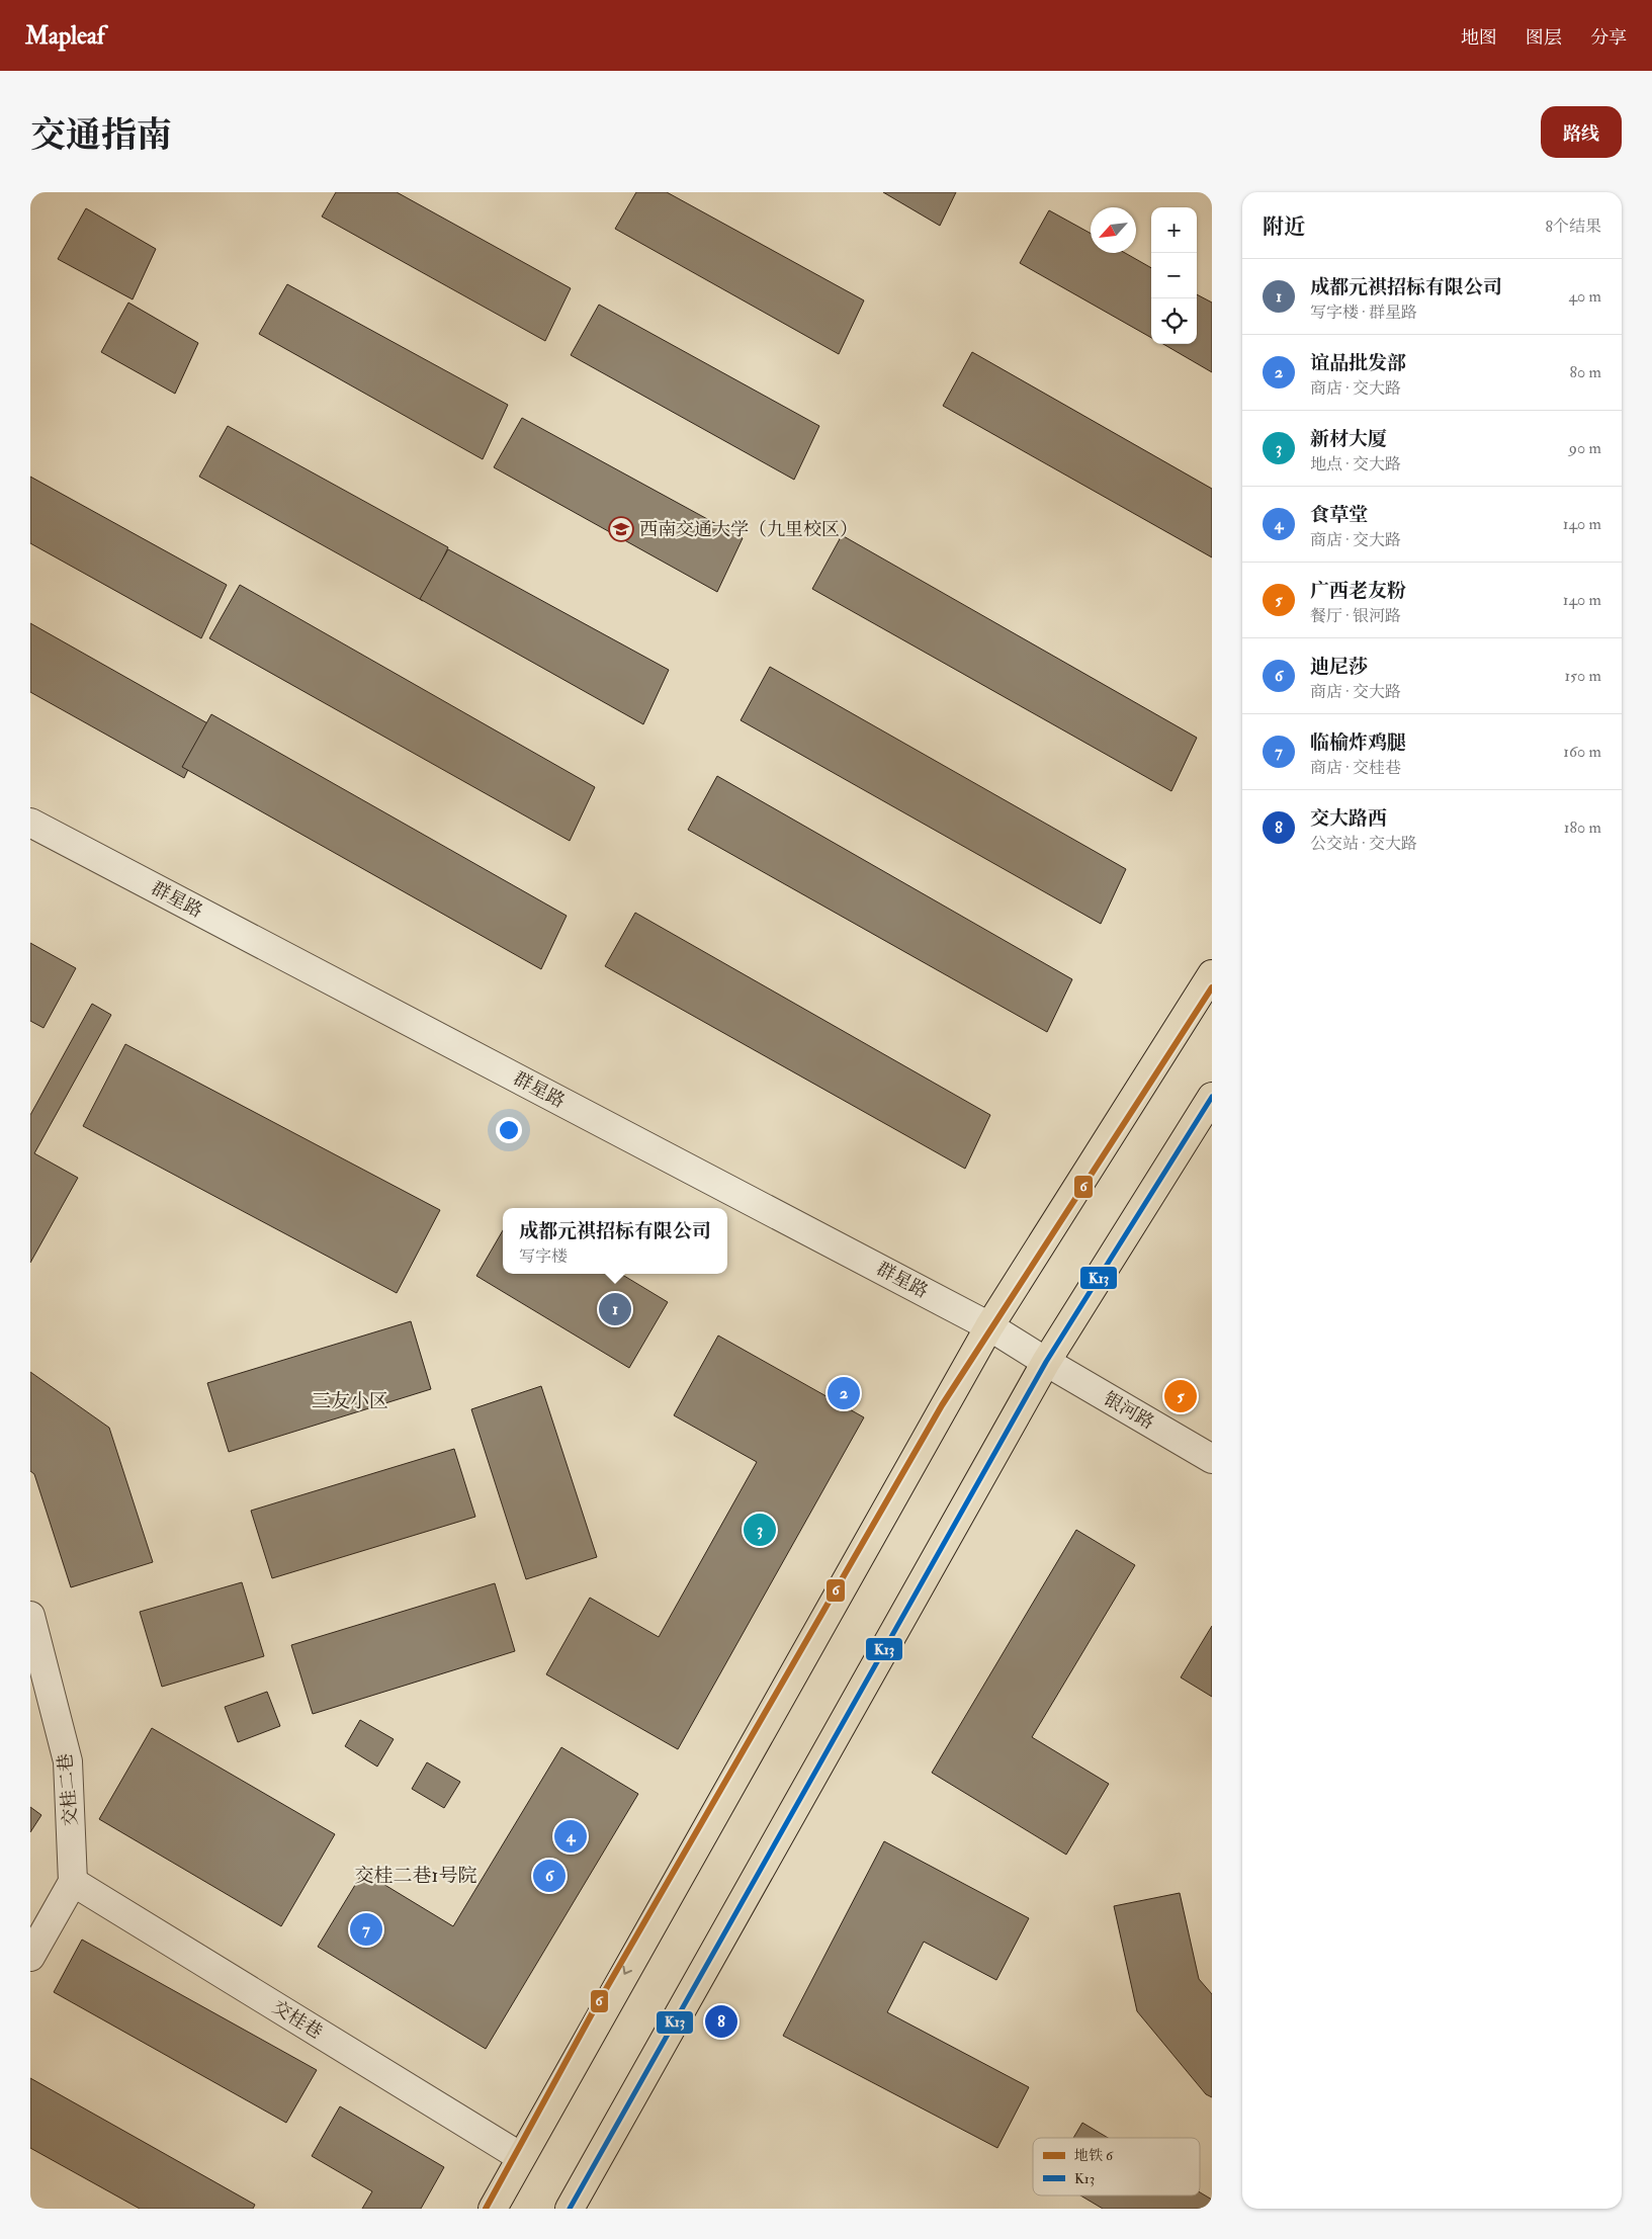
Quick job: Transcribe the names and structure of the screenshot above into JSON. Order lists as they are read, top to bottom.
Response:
{
  "streets": {
    "street": [
      "群星路",
      "银河路",
      "交桂二巷",
      "交桂巷"
    ]
  },
  "crossings": [
    ["群星路", "银河路"],
    ["交桂二巷", "交桂巷"]
  ],
  "districts": ["三友小区", "交桂二巷1号院"],
  "places": {
    "school or university": ["西南交通大学（九里校区）"]
  },
  "lines": ["metro line 6", "transit line K13"],
  "legend": ["地铁 6", "K13"],
  "north": "bottom left",
  "page": {
    "header": "Mapleaf",
    "nav": ["地图", "图层", "分享"],
    "title": "交通指南",
    "buttons": "路线",
    "heading": ["附近", "8个结果"],
    "map_buttons": ["+", "−"],
    "list": [
      {
        "mark": "1",
        "name": "成都元祺招标有限公司",
        "note": "写字楼 · 群星路",
        "value": "40 m"
      },
      {
        "mark": "2",
        "name": "谊品批发部",
        "note": "商店 · 交大路",
        "value": "80 m"
      },
      {
        "mark": "3",
        "name": "新材大厦",
        "note": "地点 · 交大路",
        "value": "90 m"
      },
      {
        "mark": "4",
        "name": "食草堂",
        "note": "商店 · 交大路",
        "value": "140 m"
      },
      {
        "mark": "5",
        "name": "广西老友粉",
        "note": "餐厅 · 银河路",
        "value": "140 m"
      },
      {
        "mark": "6",
        "name": "迪尼莎",
        "note": "商店 · 交大路",
        "value": "150 m"
      },
      {
        "mark": "7",
        "name": "临榆炸鸡腿",
        "note": "商店 · 交桂巷",
        "value": "160 m"
      },
      {
        "mark": "8",
        "name": "交大路西",
        "note": "公交站 · 交大路",
        "value": "180 m"
      }
    ],
    "popup": ["成都元祺招标有限公司", "写字楼"],
    "pins": [
      "1",
      "2",
      "5",
      "3",
      "4",
      "6",
      "7",
      "8"
    ]
  }
}
